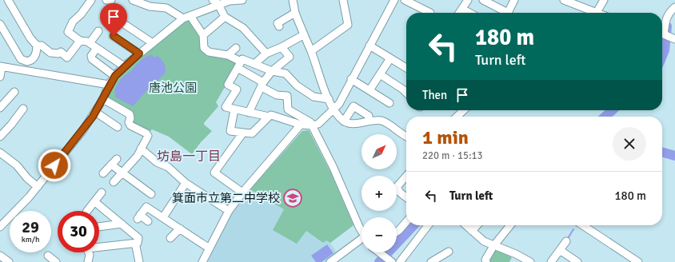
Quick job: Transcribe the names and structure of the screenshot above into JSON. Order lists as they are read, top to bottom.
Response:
{
  "districts": ["坊島一丁目"],
  "parks": ["唐池公園"],
  "places": {
    "school or university": ["箕面市立第二中学校"]
  },
  "north": "top right",
  "page": {
    "turn": ["180 m", "Turn left"],
    "then": "Then",
    "heading": ["1 min", "220 m · 15:13"],
    "map_buttons": ["+", "−"],
    "list": [
      {
        "name": "Turn left",
        "value": "180 m"
      }
    ],
    "speed": "29 km/h",
    "limit": "30"
  }
}
